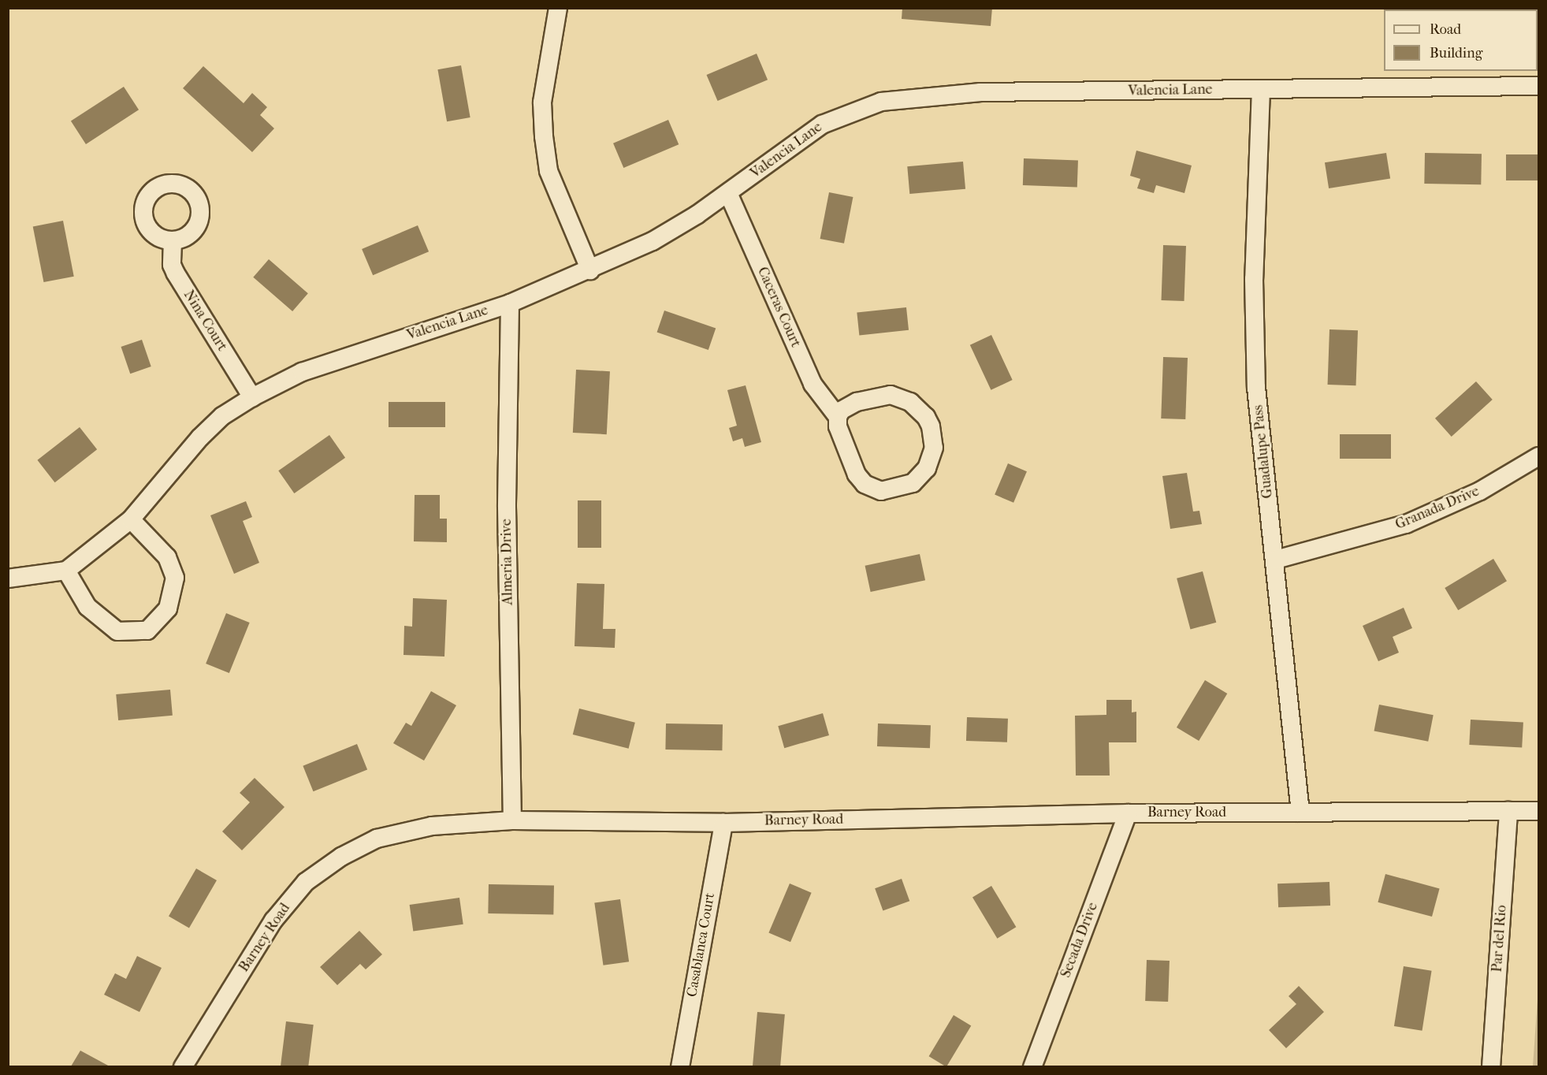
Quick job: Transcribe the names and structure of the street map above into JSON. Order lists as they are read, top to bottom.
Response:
{
  "streets": {
    "street": [
      "Valencia Lane",
      "Caceras Court",
      "Nina Court",
      "Guadalupe Pass",
      "Granada Drive",
      "Almeria Drive",
      "Barney Road",
      "Par del Rio",
      "Secada Drive",
      "Casablanca Court"
    ]
  },
  "crossings": [
    ["Valencia Lane", "Caceras Court"],
    ["Valencia Lane", "Nina Court"],
    ["Valencia Lane", "Guadalupe Pass"],
    ["Valencia Lane", "Almeria Drive"],
    ["Guadalupe Pass", "Granada Drive"],
    ["Guadalupe Pass", "Barney Road"],
    ["Almeria Drive", "Barney Road"],
    ["Barney Road", "Par del Rio"],
    ["Barney Road", "Secada Drive"],
    ["Barney Road", "Casablanca Court"]
  ],
  "legend": ["Road", "Building"]
}
